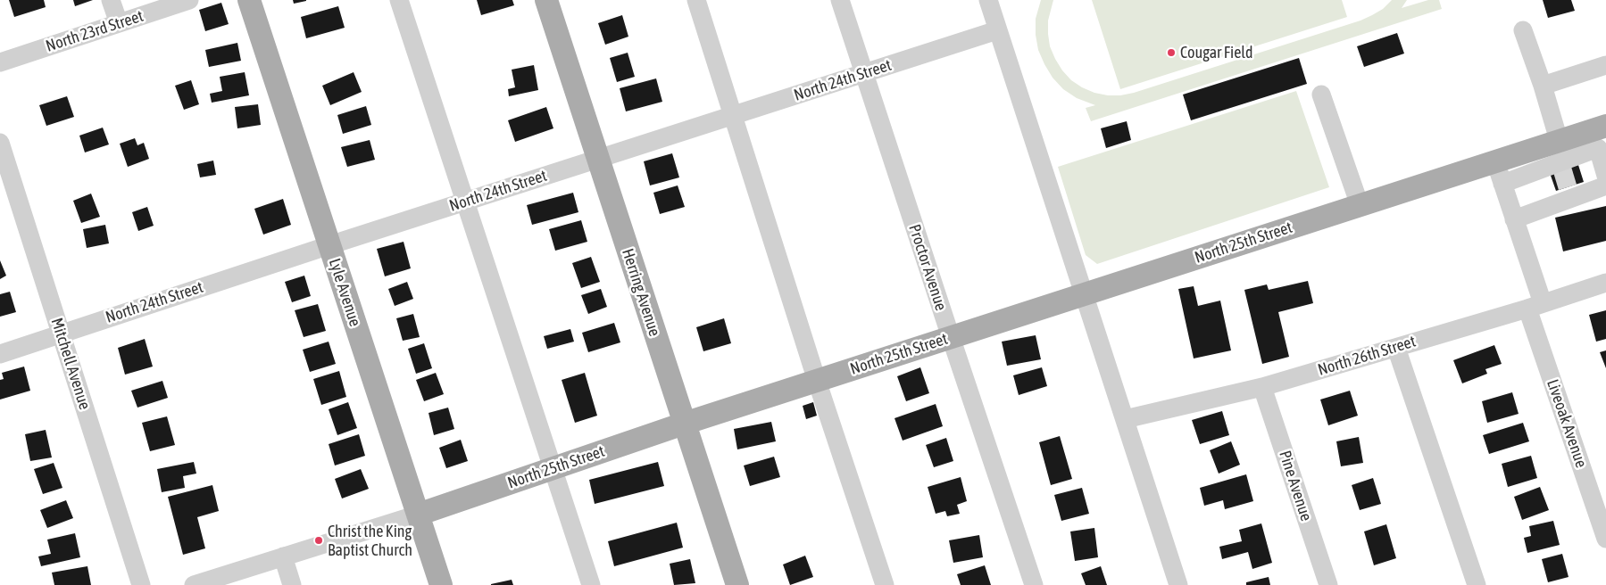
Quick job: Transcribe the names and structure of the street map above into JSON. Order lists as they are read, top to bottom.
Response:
{
  "streets": {
    "main road": ["North 25th Street", "Lyle Avenue", "Herring Avenue"],
    "street": [
      "North 23rd Street",
      "North 24th Street",
      "Proctor Avenue",
      "North 26th Street",
      "Mitchell Avenue",
      "Liveoak Avenue",
      "Pine Avenue"
    ]
  },
  "crossings": [
    ["North 24th Street", "Proctor Avenue"],
    ["North 24th Street", "Lyle Avenue"],
    ["North 24th Street", "Herring Avenue"],
    ["North 24th Street", "Mitchell Avenue"],
    ["North 25th Street", "Proctor Avenue"],
    ["North 25th Street", "Lyle Avenue"],
    ["North 25th Street", "Herring Avenue"],
    ["North 25th Street", "Liveoak Avenue"],
    ["North 26th Street", "Liveoak Avenue"],
    ["North 26th Street", "Pine Avenue"]
  ],
  "places": ["Cougar Field", "Christ the King Baptist Church"]
}
